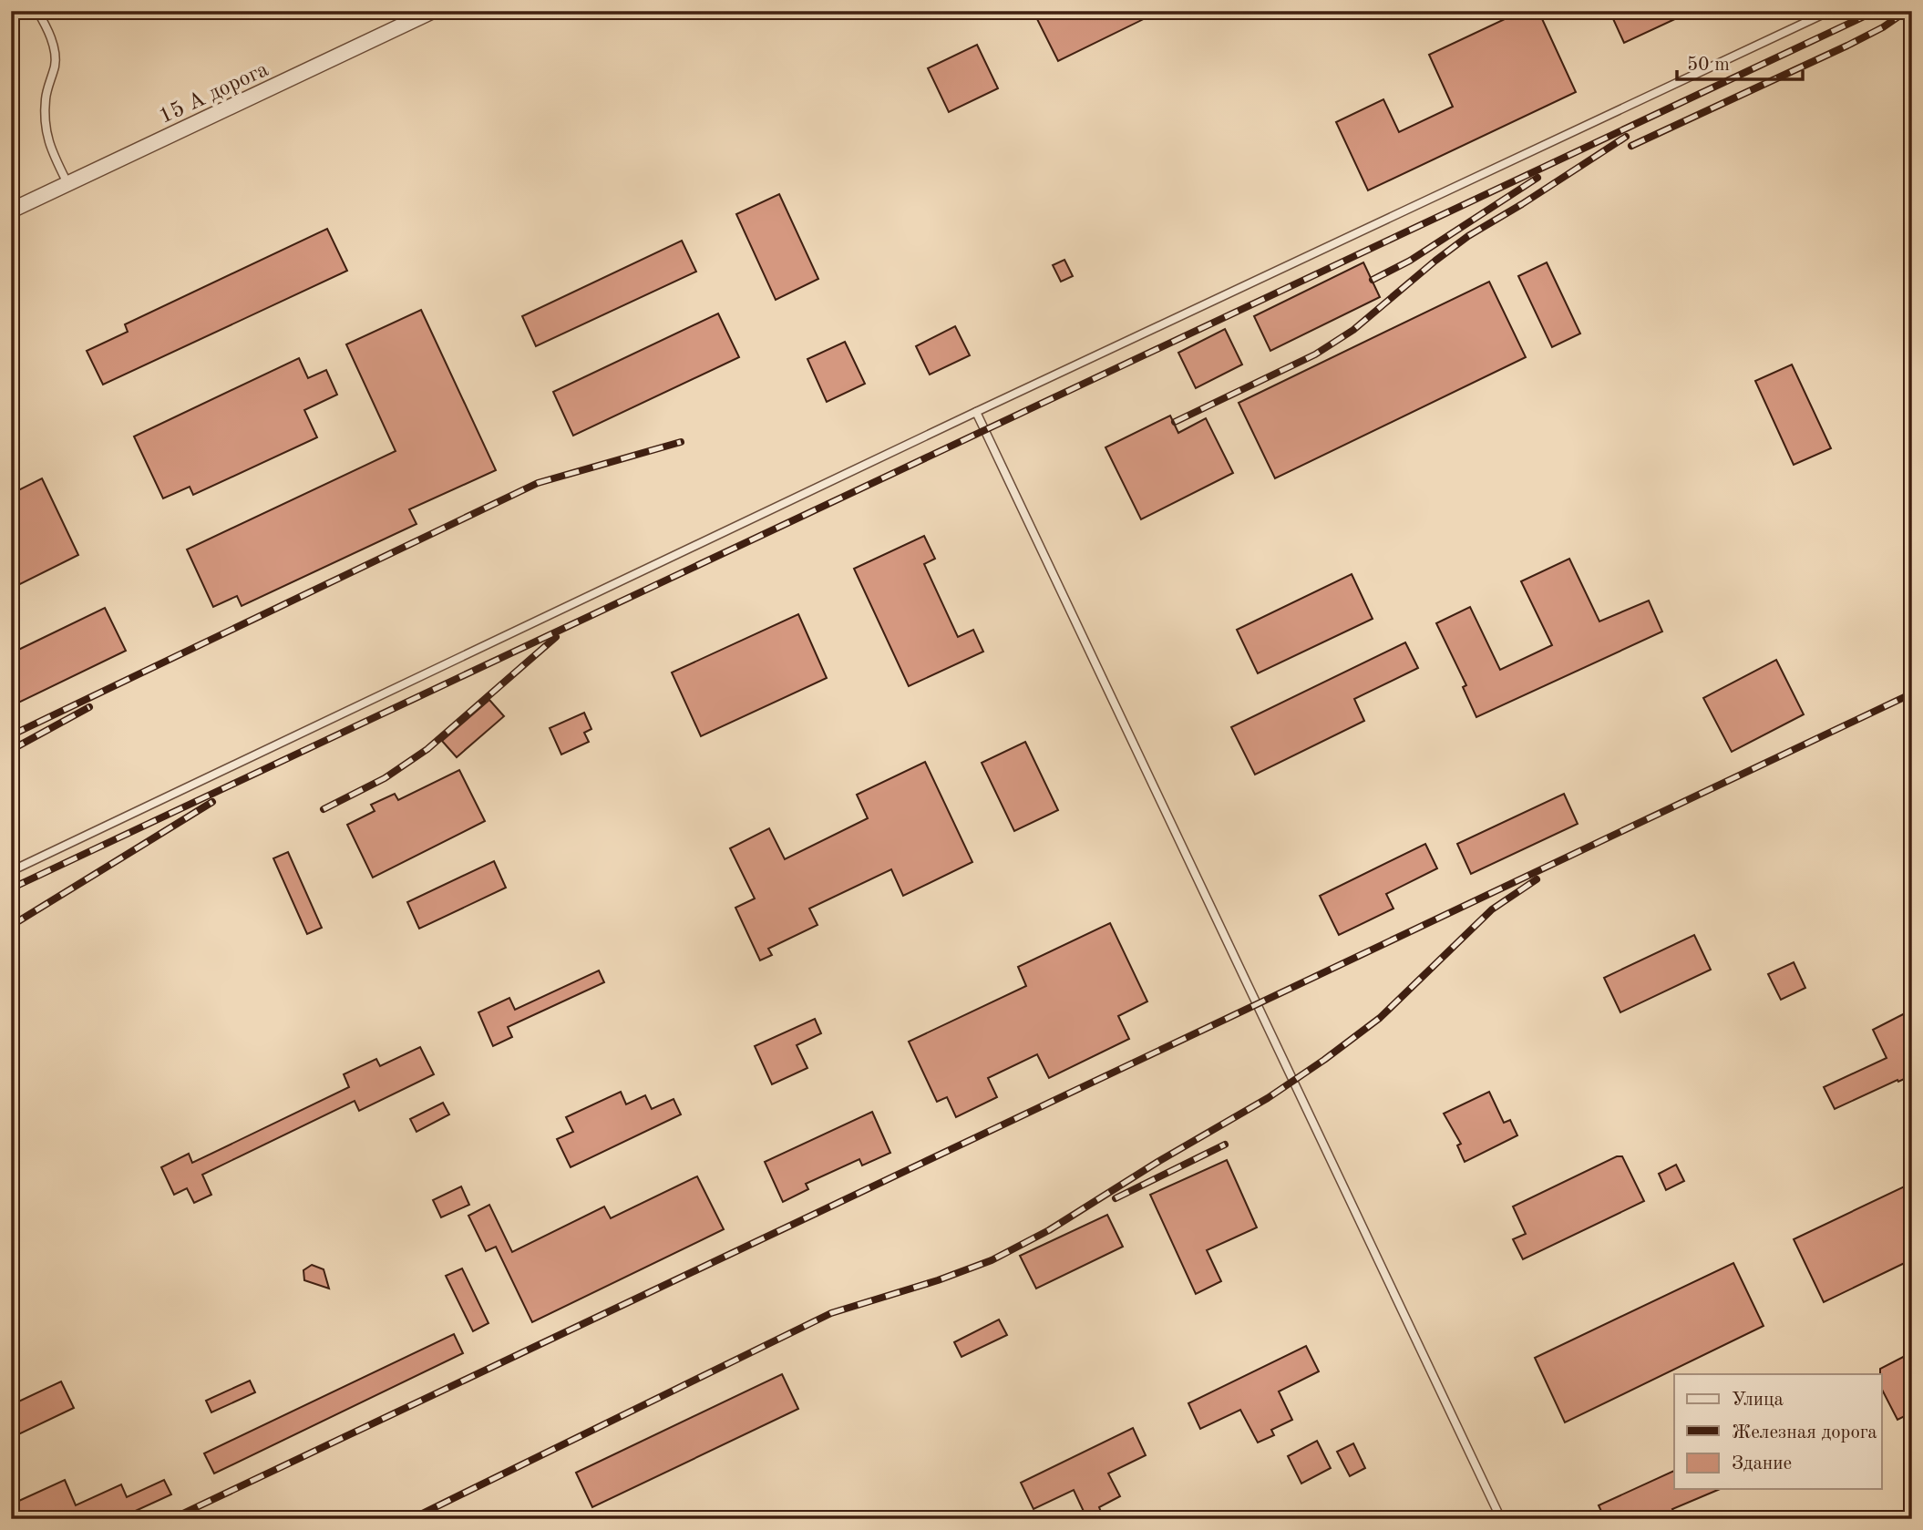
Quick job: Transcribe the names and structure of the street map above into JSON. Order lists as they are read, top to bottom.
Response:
{
  "streets": {
    "street": ["15 А дорога"]
  },
  "legend": ["Улица", "Железная дорога", "Здание"],
  "scale_bar": "50 m"
}
